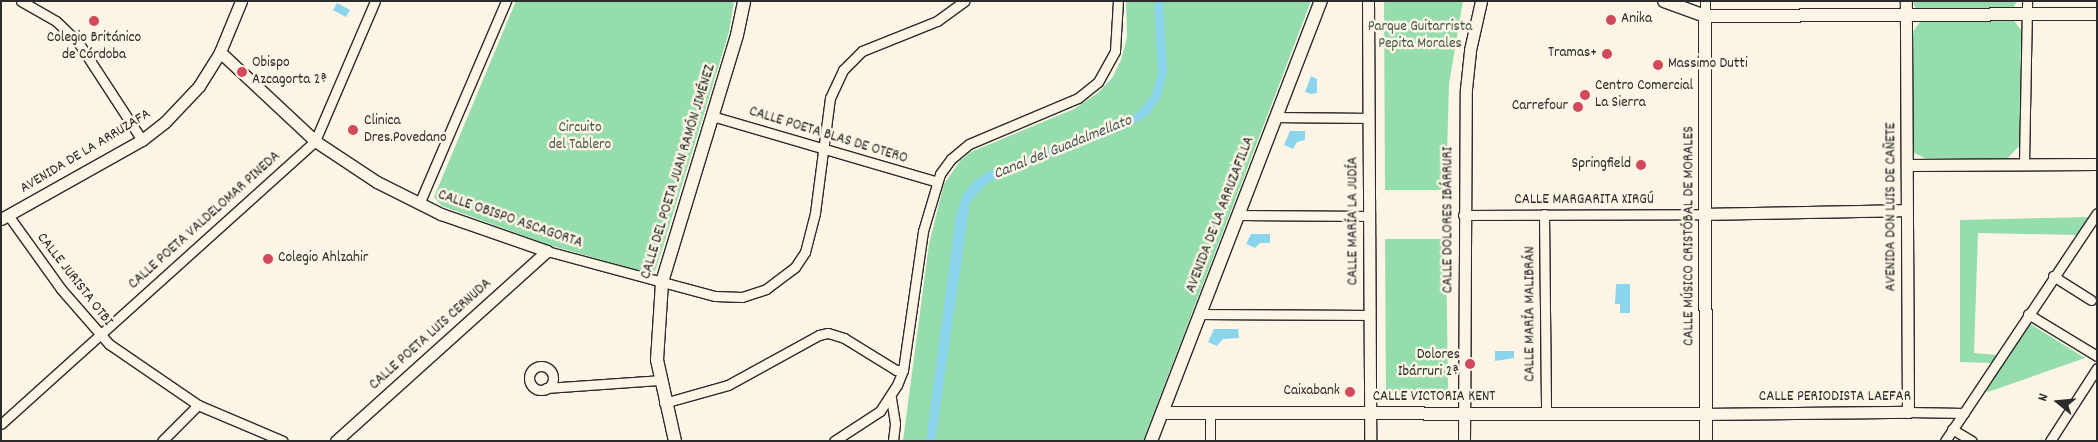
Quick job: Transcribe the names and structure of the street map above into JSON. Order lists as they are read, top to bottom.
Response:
{
  "streets": {
    "main road": [
      "CALLE DEL POETA JUAN RAMÓN JIMÉNEZ",
      "AVENIDA DE LA ARRUZAFILLA",
      "CALLE MÚSICO CRISTÓBAL DE MORALES",
      "CALLE VICTORIA KENT"
    ],
    "street": [
      "CALLE POETA BLAS DE OTERO",
      "AVENIDA DE LA ARRUZAFA",
      "CALLE MARGARITA XIRGÚ",
      "AVENIDA DON LUIS DE CAÑETE",
      "CALLE OBISPO ASCAGORTA",
      "CALLE DOLORES IBÁRRURI",
      "CALLE POETA VALDELOMAR PINEDA",
      "CALLE MARÍA LA JUDÍA",
      "CALLE JURISTA OTBI",
      "CALLE MARÍA MALIBRÁN",
      "CALLE POETA LUIS CERNUDA",
      "CALLE PERIODISTA LAEFAR"
    ]
  },
  "crossings": [
    ["CALLE POETA BLAS DE OTERO", "CALLE DEL POETA JUAN RAMÓN JIMÉNEZ"],
    ["CALLE POETA BLAS DE OTERO", "CALLE OBISPO ASCAGORTA"],
    ["AVENIDA DE LA ARRUZAFA", "CALLE OBISPO ASCAGORTA"],
    ["AVENIDA DE LA ARRUZAFA", "CALLE JURISTA OTBI"],
    ["CALLE DEL POETA JUAN RAMÓN JIMÉNEZ", "CALLE OBISPO ASCAGORTA"],
    ["CALLE MARGARITA XIRGÚ", "CALLE DOLORES IBÁRRURI"],
    ["CALLE MARGARITA XIRGÚ", "CALLE MÚSICO CRISTÓBAL DE MORALES"],
    ["CALLE MARGARITA XIRGÚ", "CALLE MARÍA MALIBRÁN"],
    ["AVENIDA DON LUIS DE CAÑETE", "CALLE PERIODISTA LAEFAR"],
    ["AVENIDA DE LA ARRUZAFILLA", "CALLE VICTORIA KENT"],
    ["CALLE OBISPO ASCAGORTA", "CALLE POETA VALDELOMAR PINEDA"],
    ["CALLE OBISPO ASCAGORTA", "CALLE POETA LUIS CERNUDA"],
    ["CALLE DOLORES IBÁRRURI", "CALLE VICTORIA KENT"],
    ["CALLE POETA VALDELOMAR PINEDA", "CALLE JURISTA OTBI"],
    ["CALLE MARÍA LA JUDÍA", "CALLE VICTORIA KENT"],
    ["CALLE MÚSICO CRISTÓBAL DE MORALES", "CALLE VICTORIA KENT"],
    ["CALLE MÚSICO CRISTÓBAL DE MORALES", "CALLE PERIODISTA LAEFAR"],
    ["CALLE MARÍA MALIBRÁN", "CALLE VICTORIA KENT"],
    ["CALLE VICTORIA KENT", "CALLE PERIODISTA LAEFAR"]
  ],
  "water": ["Canal del Guadalmellato"],
  "parks": ["Parque Guitarrista Pepita Morales", "Circuito del Tablero"],
  "places": [
    "Anika",
    "Colegio Británico de Córdoba",
    "Tramas+",
    "Massimo Dutti",
    "Obispo Azcagorta 2ª",
    "Centro Comercial La Sierra",
    "Carrefour",
    "Clinica Dres.Povedano",
    "Springfield",
    "Colegio Ahlzahir",
    "Dolores Ibárruri 2ª",
    "Caixabank"
  ],
  "north": "left"
}
